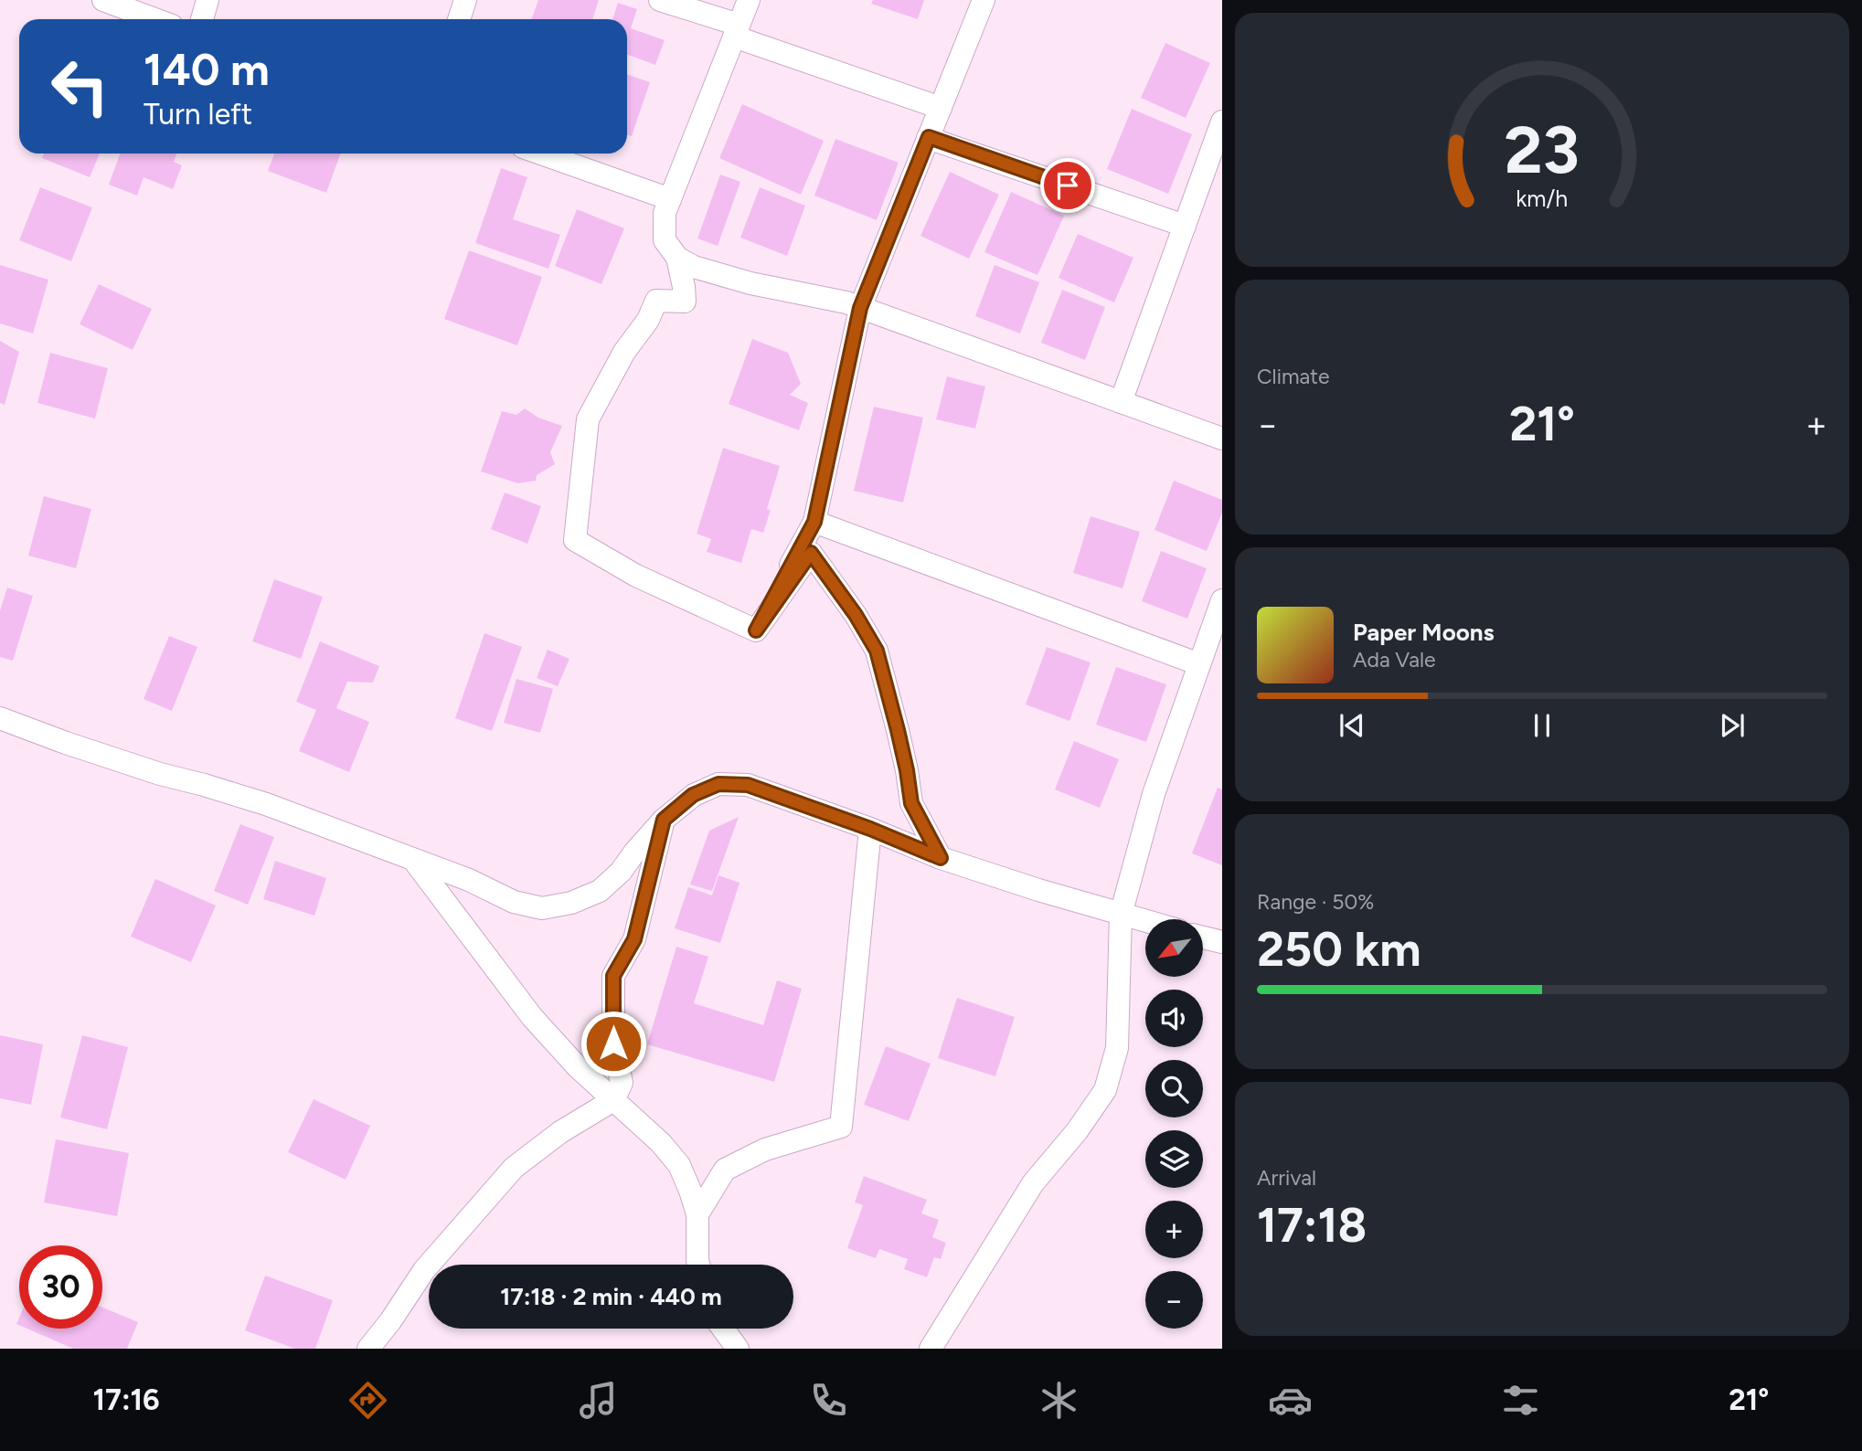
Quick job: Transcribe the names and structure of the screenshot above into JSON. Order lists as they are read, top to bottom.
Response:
{
  "north": "bottom left",
  "page": {
    "turn": ["140 m", "Turn left"],
    "tile": [
      "Climate",
      ["Range · 50%", "250 km"],
      ["Arrival", "17:18"]
    ],
    "heat": ["−", "21°", "+"],
    "song": ["Paper Moons", "Ada Vale"],
    "map_buttons": ["+", "−"],
    "limit": "30",
    "trip": "17:18 · 2 min · 440 m",
    "tabs": ["17:16", "21°"],
    "gauge": ["23", "km/h"]
  }
}
